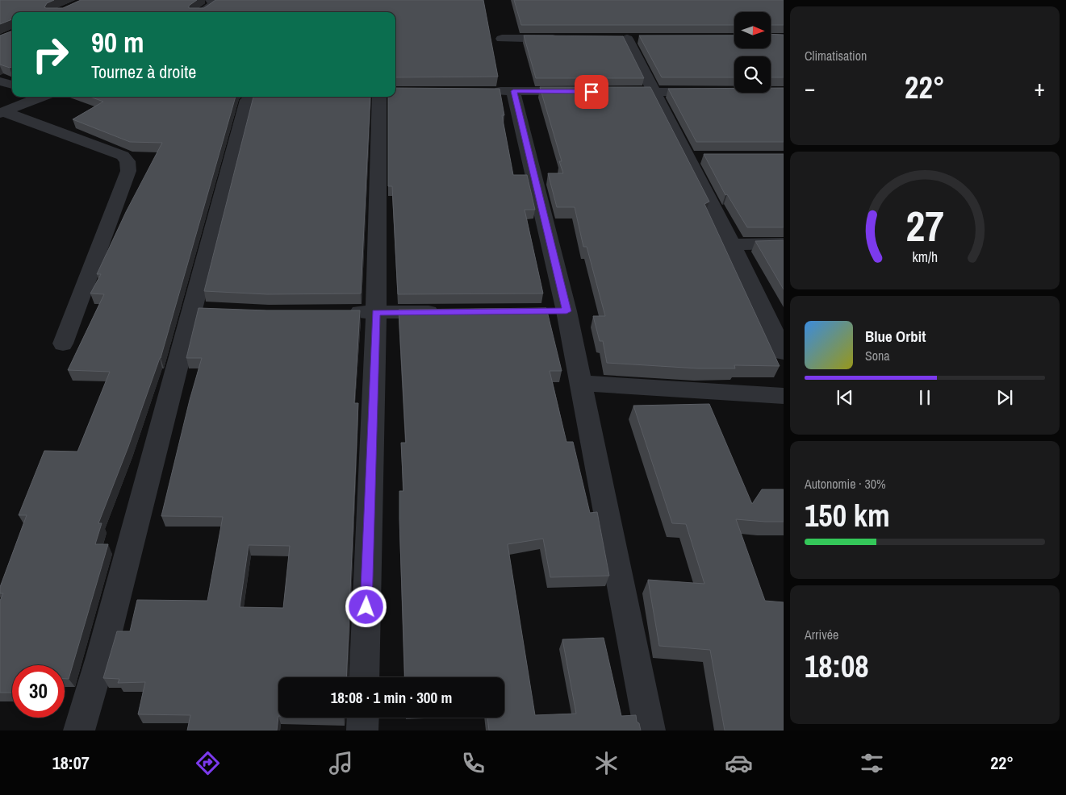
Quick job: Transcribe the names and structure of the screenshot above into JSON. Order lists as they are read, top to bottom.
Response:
{
  "north": "right",
  "page": {
    "tile": [
      "Climatisation",
      ["Autonomie · 30%", "150 km"],
      ["Arrivée", "18:08"]
    ],
    "turn": ["90 m", "Tournez à droite"],
    "heat": ["−", "22°", "+"],
    "song": ["Blue Orbit", "Sona"],
    "limit": "30",
    "trip": "18:08 · 1 min · 300 m",
    "tabs": ["18:07", "22°"],
    "gauge": ["27", "km/h"]
  }
}
